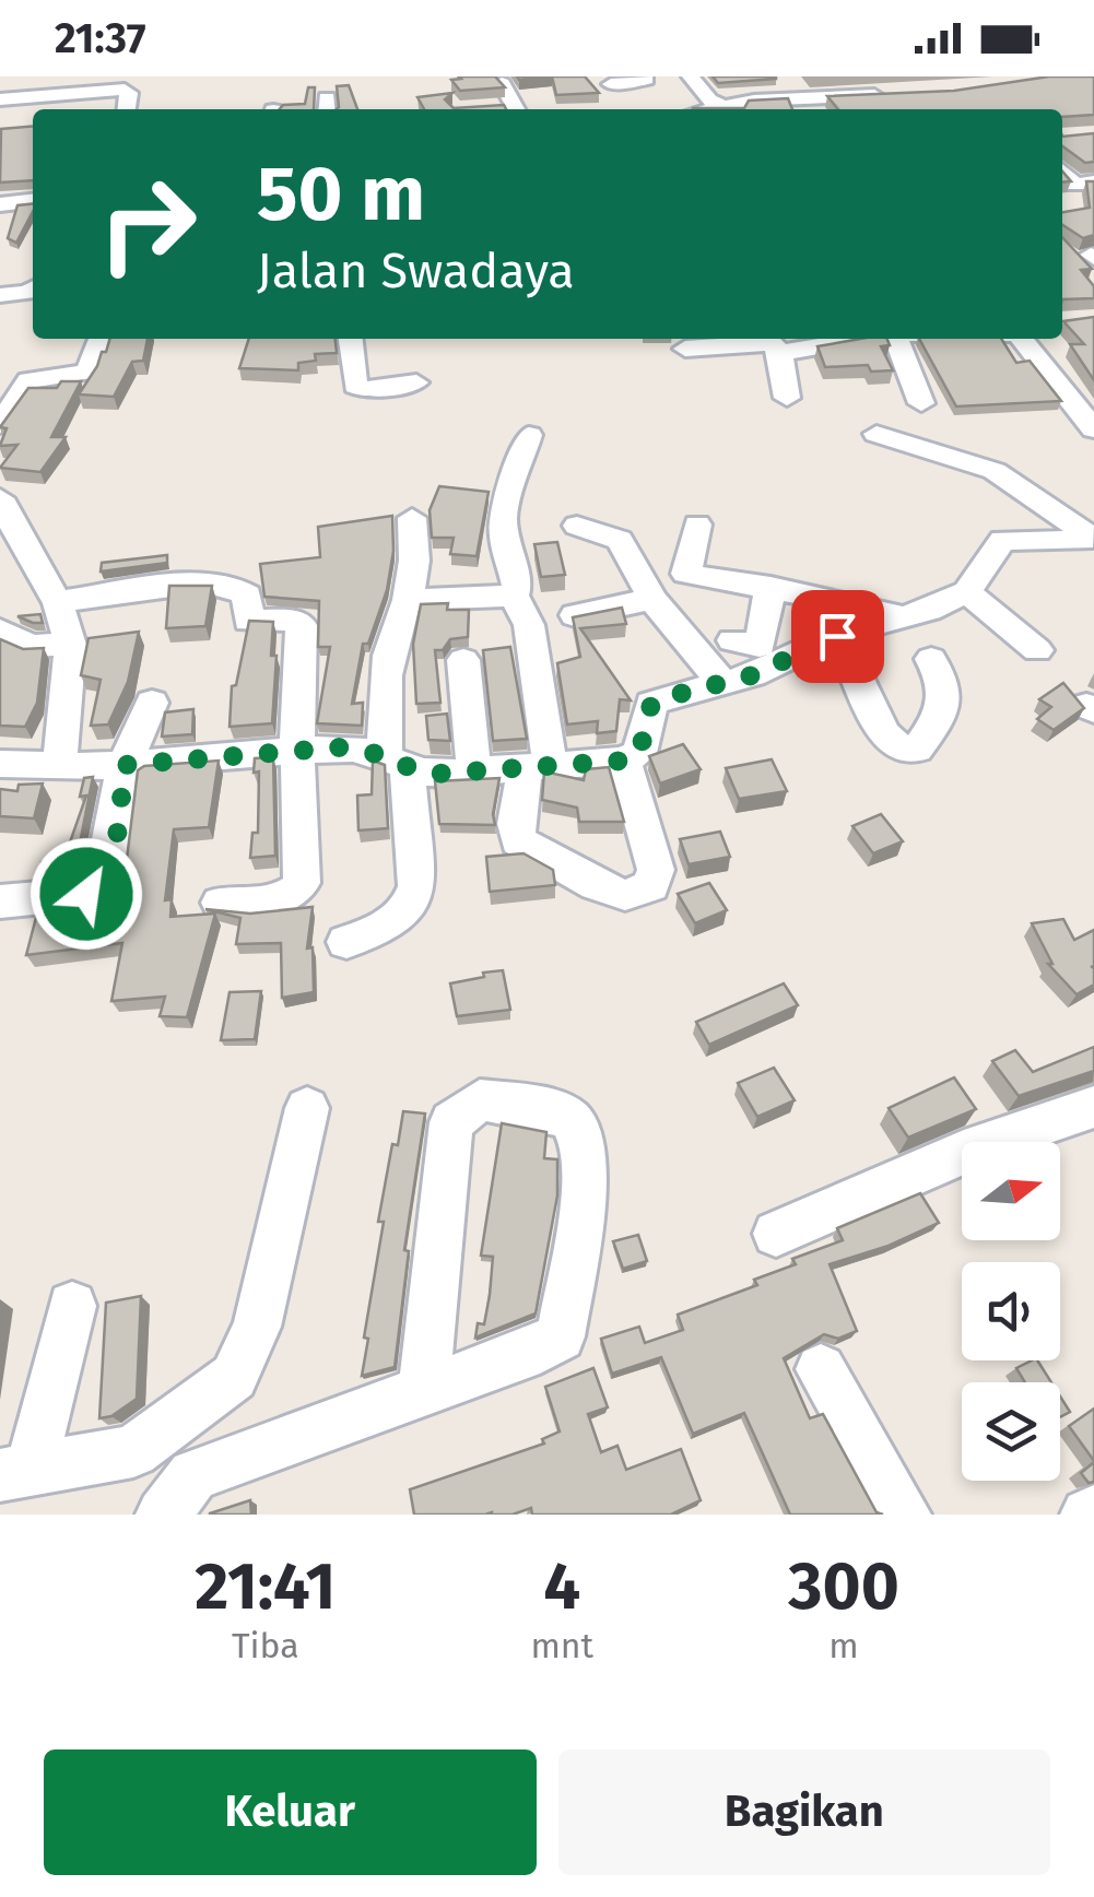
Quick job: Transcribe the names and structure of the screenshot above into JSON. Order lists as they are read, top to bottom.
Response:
{
  "north": "right",
  "page": {
    "status": "21:37",
    "turn": ["50 m", "Jalan Swadaya"],
    "eta": [
      "21:41",
      "Tiba",
      "4",
      "mnt",
      "300",
      "m"
    ],
    "buttons": ["Keluar", "Bagikan"]
  }
}
